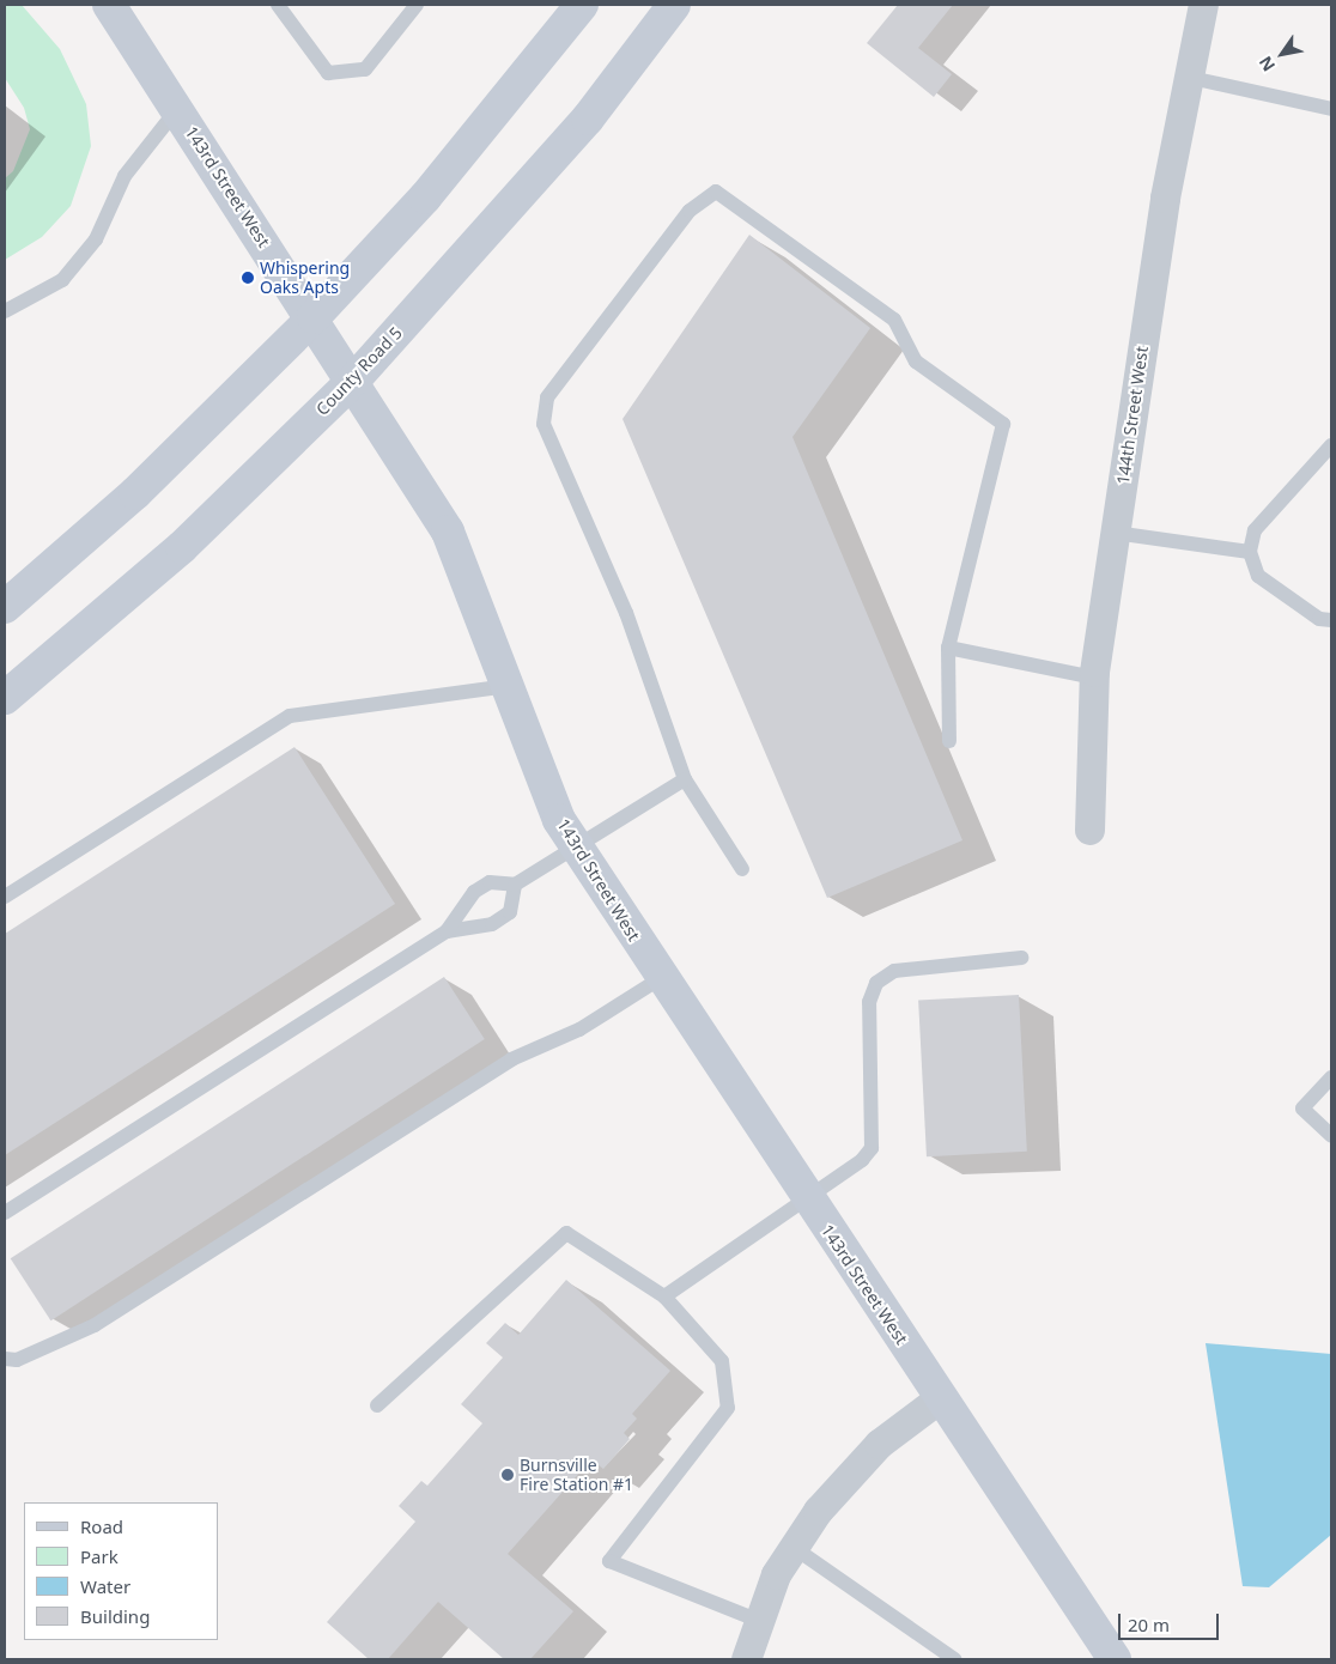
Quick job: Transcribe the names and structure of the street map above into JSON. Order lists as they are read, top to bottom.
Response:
{
  "streets": {
    "street": ["143rd Street West", "County Road 5", "144th Street West"]
  },
  "crossings": [
    ["143rd Street West", "County Road 5"]
  ],
  "places": ["Whispering Oaks Apts", "Burnsville Fire Station #1"],
  "legend": [
    "Road",
    "Park",
    "Water",
    "Building"
  ],
  "scale_bar": "20 m",
  "north": "bottom left"
}
